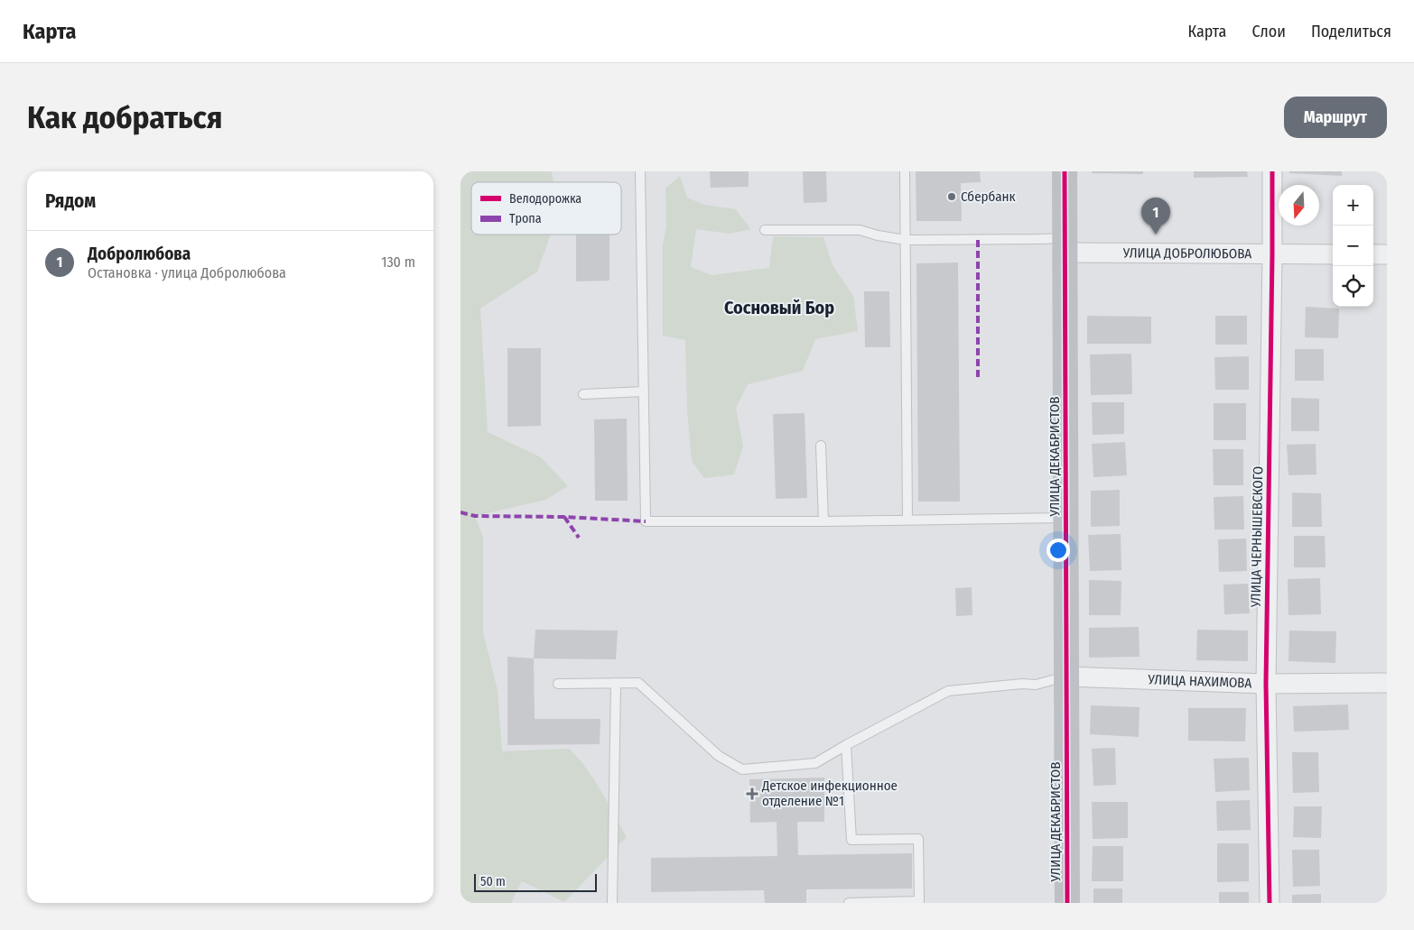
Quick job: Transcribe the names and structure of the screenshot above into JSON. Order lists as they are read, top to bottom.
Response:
{
  "streets": {
    "street": [
      "УЛИЦА ДОБРОЛЮБОВА",
      "УЛИЦА ДЕКАБРИСТОВ",
      "УЛИЦА ЧЕРНЫШЕВСКОГО",
      "УЛИЦА НАХИМОВА"
    ]
  },
  "crossings": [
    ["УЛИЦА ДОБРОЛЮБОВА", "УЛИЦА ДЕКАБРИСТОВ"],
    ["УЛИЦА ДОБРОЛЮБОВА", "УЛИЦА ЧЕРНЫШЕВСКОГО"],
    ["УЛИЦА ДЕКАБРИСТОВ", "УЛИЦА НАХИМОВА"],
    ["УЛИЦА ЧЕРНЫШЕВСКОГО", "УЛИЦА НАХИМОВА"]
  ],
  "districts": ["Сосновый Бор"],
  "places": {
    "other": ["Сбербанк"],
    "health": ["Детское инфекционное отделение №1"]
  },
  "legend": ["Велодорожка", "Тропа"],
  "scale_bar": "50 m",
  "north": "bottom",
  "page": {
    "header": "Карта",
    "nav": ["Карта", "Слои", "Поделиться"],
    "buttons": "Маршрут",
    "title": "Как добраться",
    "heading": "Рядом",
    "map_buttons": ["+", "−"],
    "pins": "1",
    "list": [
      {
        "mark": "1",
        "name": "Добролюбова",
        "note": "Остановка · улица Добролюбова",
        "value": "130 m"
      }
    ],
    "scale": "50 m"
  }
}
